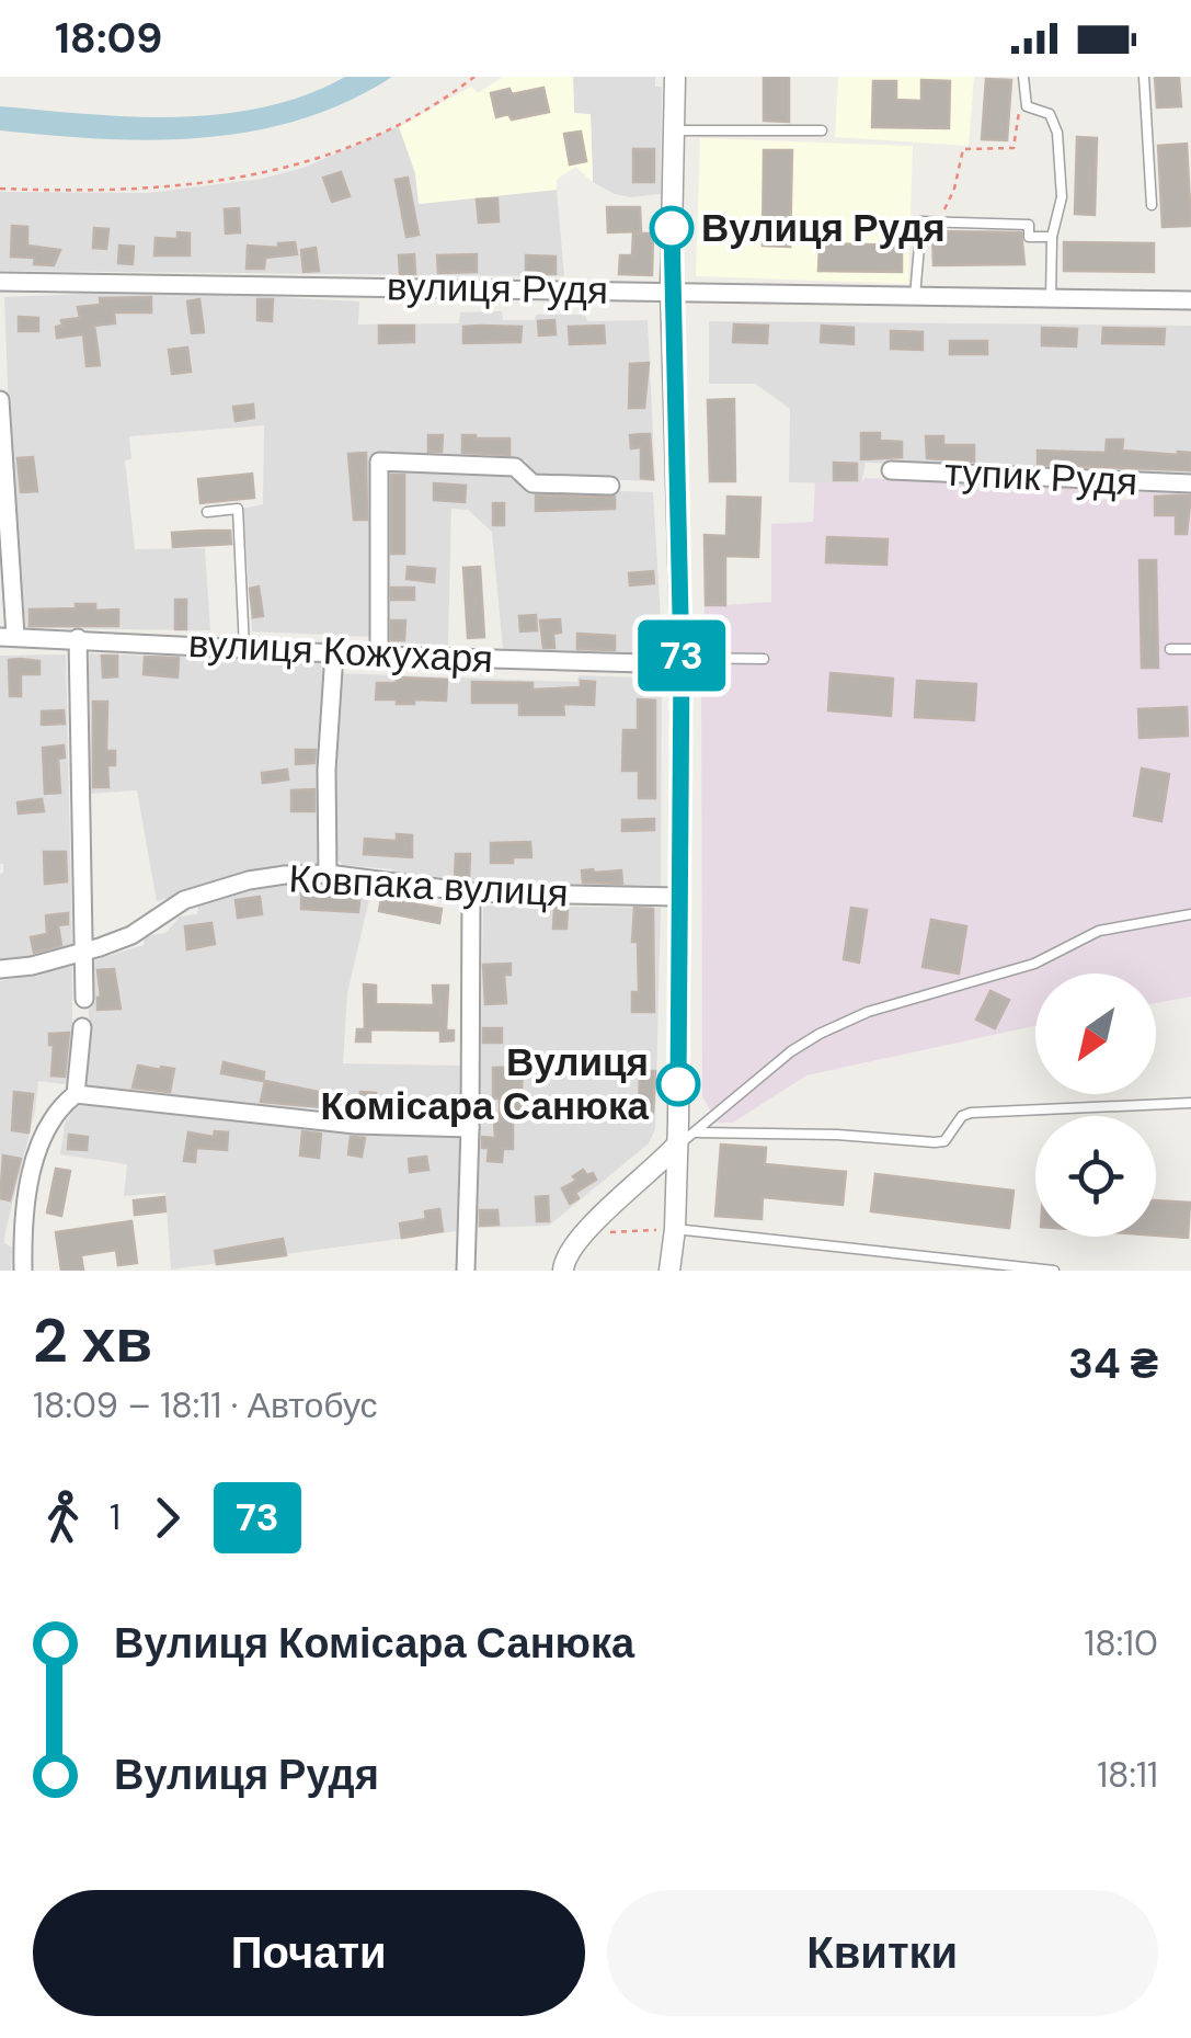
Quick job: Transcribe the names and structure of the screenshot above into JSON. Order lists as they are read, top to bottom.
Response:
{
  "streets": {
    "street": [
      "вулиця Рудя",
      "тупик Рудя",
      "вулиця Кожухаря",
      "Ковпака вулиця"
    ]
  },
  "places": ["Вулиця Рудя", "Вулиця Комісара Санюка"],
  "lines": ["bus line 73"],
  "north": "bottom left",
  "page": {
    "status": "18:09",
    "on_map": "73",
    "heading": ["2 хв", "18:09 – 18:11 · Автобус", "34 ₴"],
    "legs": ["1", "73"],
    "list": [
      {
        "name": "Вулиця Комісара Санюка",
        "value": "18:10"
      },
      {
        "name": "Вулиця Рудя",
        "value": "18:11"
      }
    ],
    "buttons": ["Почати", "Квитки"]
  }
}
